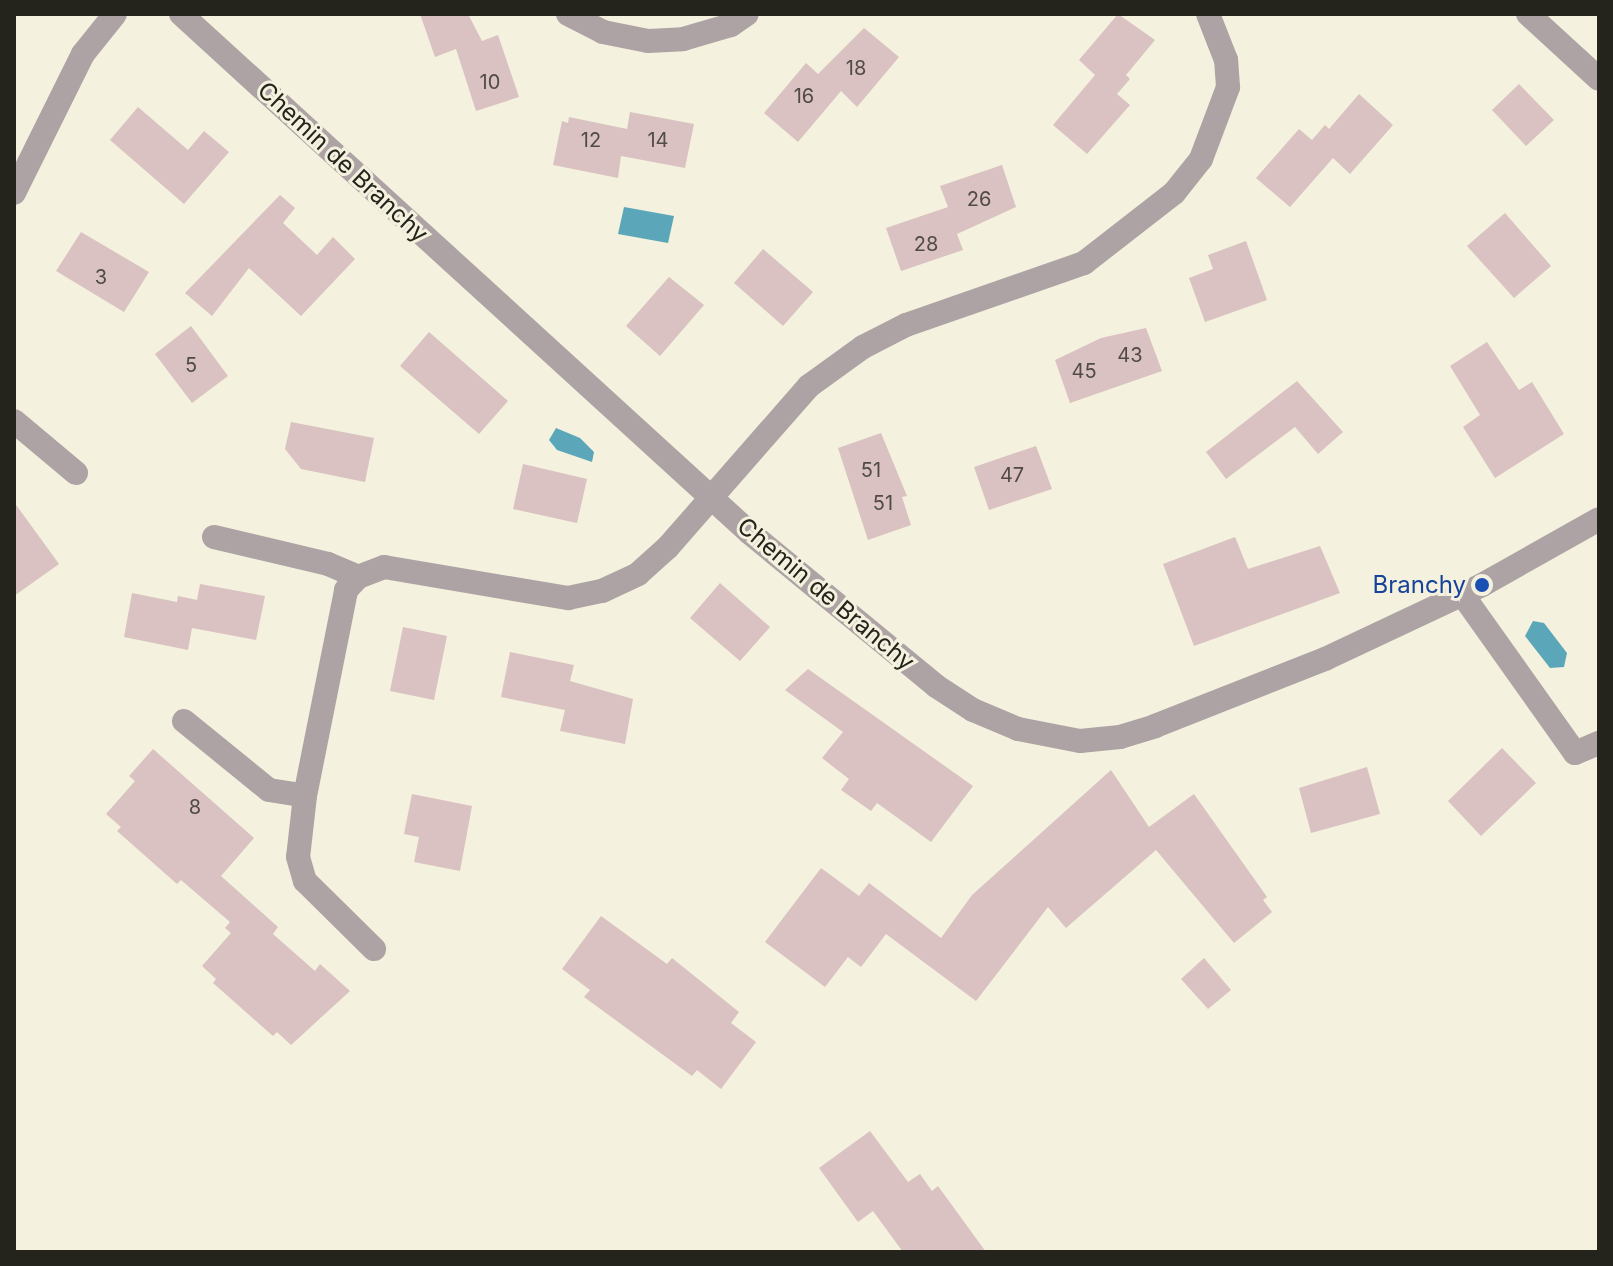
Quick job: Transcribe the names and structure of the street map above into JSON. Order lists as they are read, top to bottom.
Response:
{
  "streets": {
    "street": ["Chemin de Branchy"]
  },
  "places": ["Branchy"],
  "house_numbers": [
    "18",
    "10",
    "16",
    "12",
    "14",
    "26",
    "28",
    "3",
    "43",
    "5",
    "45",
    "51",
    "47",
    "51",
    "8"
  ]
}
